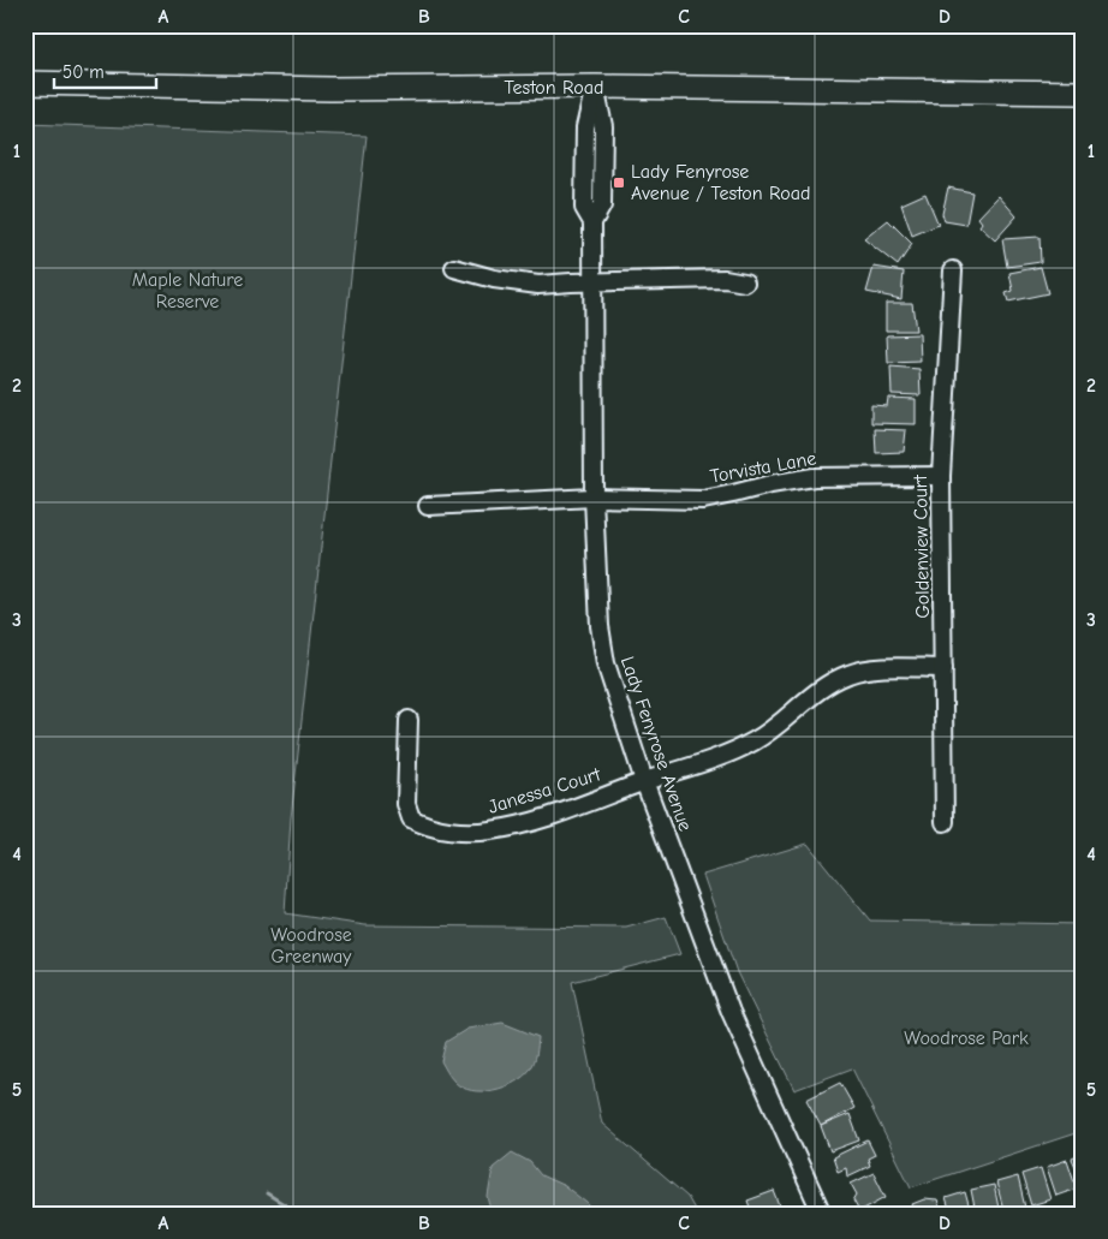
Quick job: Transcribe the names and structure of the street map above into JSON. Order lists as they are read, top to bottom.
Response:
{
  "streets": {
    "main road": ["Teston Road"],
    "street": [
      "Torvista Lane",
      "Goldenview Court",
      "Lady Fenyrose Avenue",
      "Janessa Court"
    ]
  },
  "crossings": [
    ["Teston Road", "Lady Fenyrose Avenue"],
    ["Torvista Lane", "Goldenview Court"],
    ["Torvista Lane", "Lady Fenyrose Avenue"],
    ["Goldenview Court", "Janessa Court"],
    ["Lady Fenyrose Avenue", "Janessa Court"]
  ],
  "parks": ["Maple Nature Reserve", "Woodrose Greenway", "Woodrose Park"],
  "places": {
    "transit": ["Lady Fenyrose Avenue / Teston Road"]
  },
  "scale_bar": "50 m",
  "grid": {
    "columns": [
      "A",
      "B",
      "C",
      "D"
    ],
    "rows": [
      "1",
      "2",
      "3",
      "4",
      "5"
    ]
  }
}
